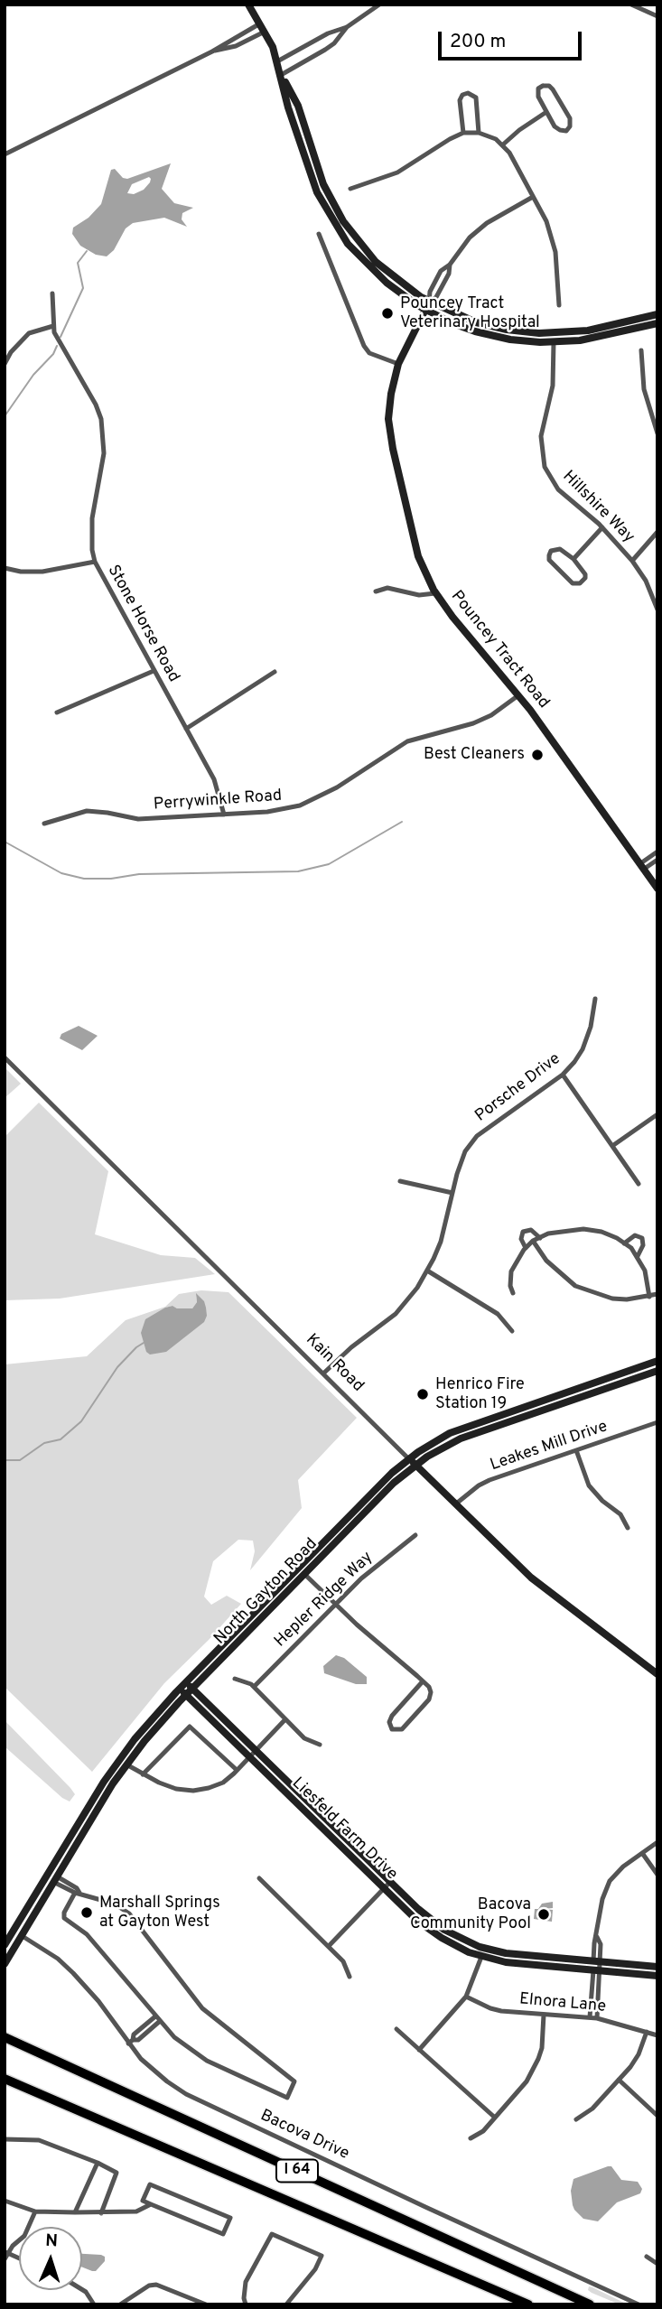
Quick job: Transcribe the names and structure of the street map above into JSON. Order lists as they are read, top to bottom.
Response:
{
  "streets": {
    "highway": ["I 64"],
    "main road": [
      "Pouncey Tract Road",
      "Kain Road",
      "North Gayton Road",
      "Liesfeld Farm Drive"
    ],
    "street": [
      "Hillshire Way",
      "Stone Horse Road",
      "Perrywinkle Road",
      "Porsche Drive",
      "Leakes Mill Drive",
      "Hepler Ridge Way",
      "Elnora Lane",
      "Bacova Drive"
    ]
  },
  "crossings": [
    ["Stone Horse Road", "Perrywinkle Road"],
    ["Pouncey Tract Road", "Perrywinkle Road"],
    ["Porsche Drive", "Kain Road"],
    ["Kain Road", "Leakes Mill Drive"],
    ["Kain Road", "North Gayton Road"],
    ["North Gayton Road", "Liesfeld Farm Drive"],
    ["North Gayton Road", "Bacova Drive"]
  ],
  "places": [
    "Pouncey Tract Veterinary Hospital",
    "Best Cleaners",
    "Henrico Fire Station 19",
    "Marshall Springs at Gayton West",
    "Bacova Community Pool"
  ],
  "scale_bar": "200 m",
  "north": "top"
}
